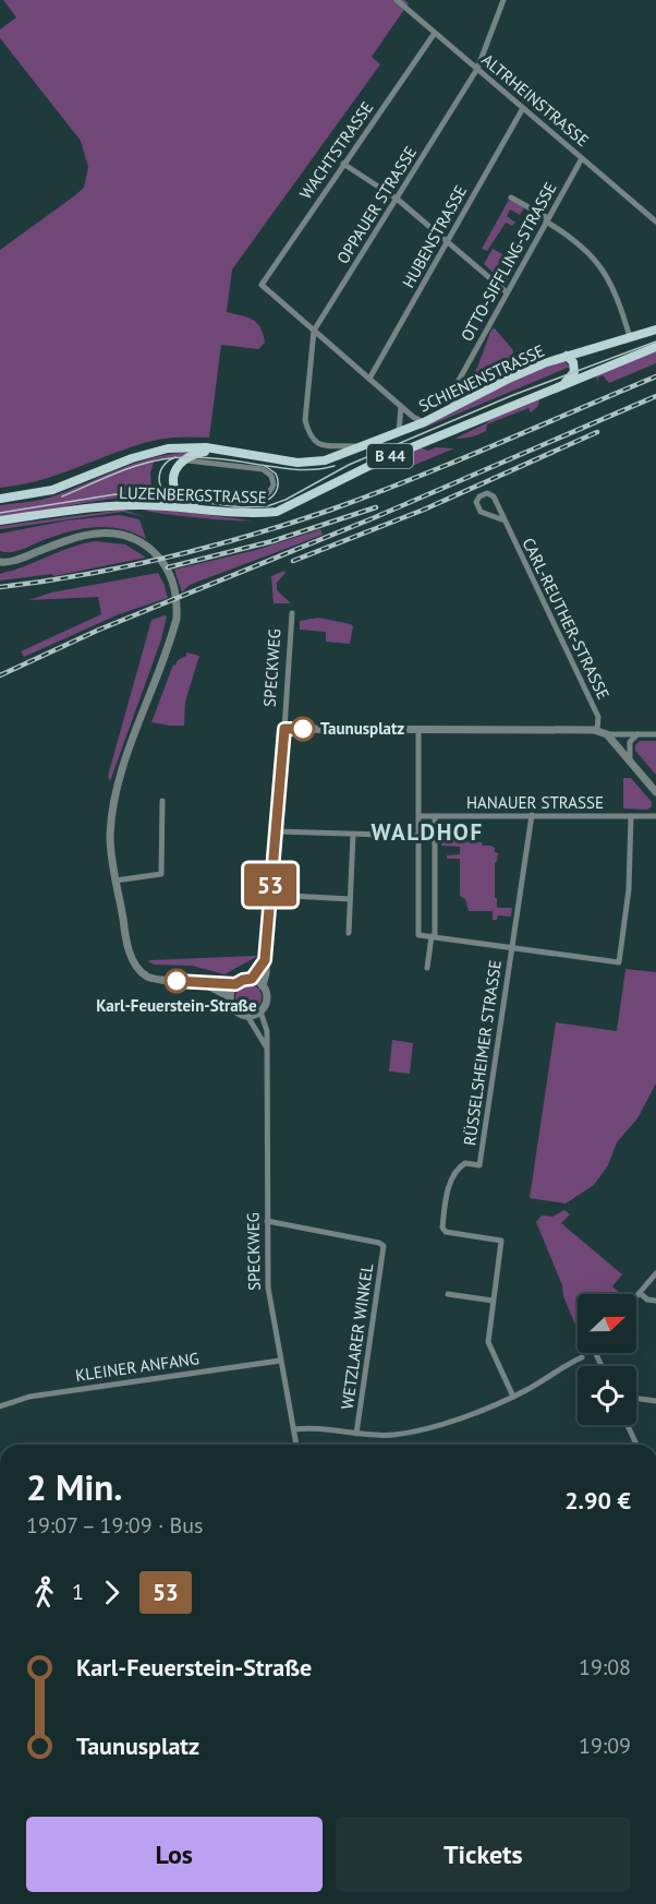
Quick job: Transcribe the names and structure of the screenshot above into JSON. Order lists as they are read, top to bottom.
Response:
{
  "streets": {
    "main road": ["SCHIENENSTRASSE", "B 44", "LUZENBERGSTRASSE"],
    "street": [
      "ALTRHEINSTRASSE",
      "WACHTSTRASSE",
      "OPPAUER STRASSE",
      "HUBENSTRASSE",
      "OTTO-SIFFLING-STRASSE",
      "CARL-REUTHER-STRASSE",
      "SPECKWEG",
      "HANAUER STRASSE",
      "RÜSSELSHEIMER STRASSE",
      "WETZLARER WINKEL",
      "KLEINER ANFANG"
    ]
  },
  "crossings": [
    ["ALTRHEINSTRASSE", "WACHTSTRASSE"],
    ["ALTRHEINSTRASSE", "OPPAUER STRASSE"],
    ["ALTRHEINSTRASSE", "HUBENSTRASSE"],
    ["ALTRHEINSTRASSE", "OTTO-SIFFLING-STRASSE"],
    ["WACHTSTRASSE", "OPPAUER STRASSE"],
    ["OPPAUER STRASSE", "SCHIENENSTRASSE"],
    ["OTTO-SIFFLING-STRASSE", "SCHIENENSTRASSE"],
    ["SCHIENENSTRASSE", "LUZENBERGSTRASSE"],
    ["B 44", "LUZENBERGSTRASSE"],
    ["SPECKWEG", "WETZLARER WINKEL"],
    ["SPECKWEG", "KLEINER ANFANG"],
    ["HANAUER STRASSE", "RÜSSELSHEIMER STRASSE"]
  ],
  "districts": ["WALDHOF"],
  "places": ["Taunusplatz", "Karl-Feuerstein-Straße"],
  "lines": ["bus line 53"],
  "north": "right",
  "page": {
    "on_map": "53",
    "heading": ["2 Min.", "19:07 – 19:09 · Bus", "2.90 €"],
    "legs": ["1", "53"],
    "list": [
      {
        "name": "Karl-Feuerstein-Straße",
        "value": "19:08"
      },
      {
        "name": "Taunusplatz",
        "value": "19:09"
      }
    ],
    "buttons": ["Los", "Tickets"]
  }
}
